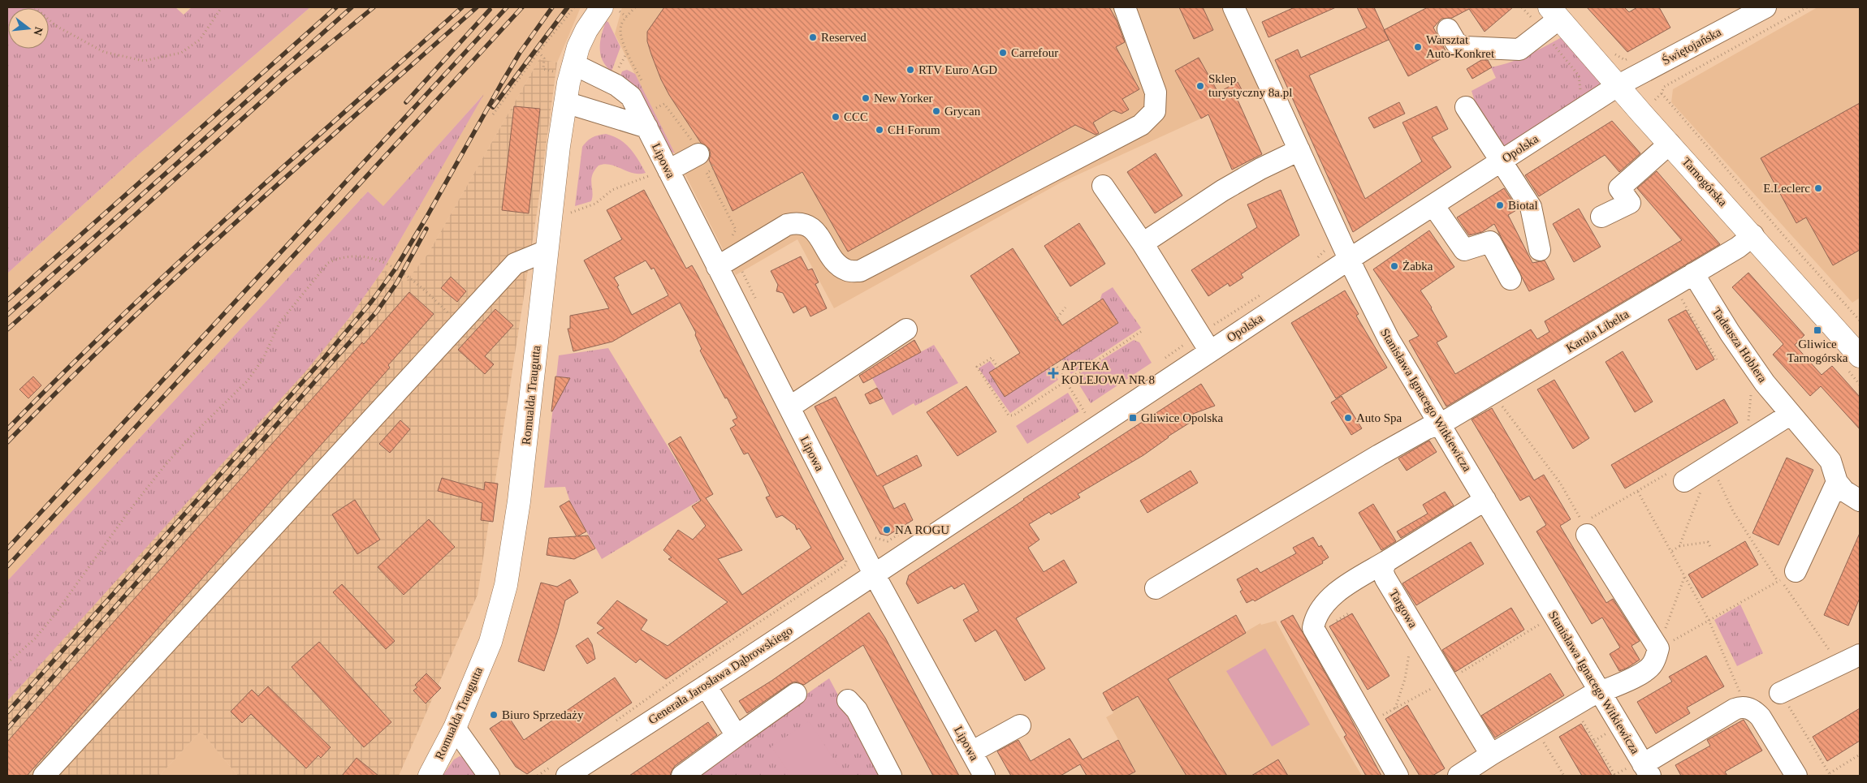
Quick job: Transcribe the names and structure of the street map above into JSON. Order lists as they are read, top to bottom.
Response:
{
  "streets": {
    "main road": ["Tarnogórska", "Romualda Traugutta"],
    "street": [
      "Świętojańska",
      "Opolska",
      "Lipowa",
      "Karola Libelta",
      "Tadeusza Hoblera",
      "Stanisława Ignacego Witkiewicza",
      "Targowa",
      "Generała Jarosława Dąbrowskiego"
    ]
  },
  "crossings": [
    ["Świętojańska", "Opolska"],
    ["Świętojańska", "Tarnogórska"],
    ["Opolska", "Lipowa"],
    ["Opolska", "Tarnogórska"],
    ["Opolska", "Stanisława Ignacego Witkiewicza"],
    ["Opolska", "Generała Jarosława Dąbrowskiego"],
    ["Lipowa", "Romualda Traugutta"],
    ["Lipowa", "Generała Jarosława Dąbrowskiego"],
    ["Tarnogórska", "Karola Libelta"],
    ["Karola Libelta", "Tadeusza Hoblera"],
    ["Karola Libelta", "Stanisława Ignacego Witkiewicza"]
  ],
  "places": {
    "other": [
      "Reserved",
      "Warsztat Auto-Konkret",
      "Carrefour",
      "RTV Euro AGD",
      "Sklep turystyczny 8a.pl",
      "New Yorker",
      "Grycan",
      "CCC",
      "CH Forum",
      "E.Leclerc",
      "Biotal",
      "Żabka",
      "Auto Spa",
      "NA ROGU",
      "Biuro Sprzedaży"
    ],
    "transit": ["Gliwice Tarnogórska", "Gliwice Opolska"],
    "health": ["APTEKA KOLEJOWA NR 8"]
  },
  "north": "right"
}
